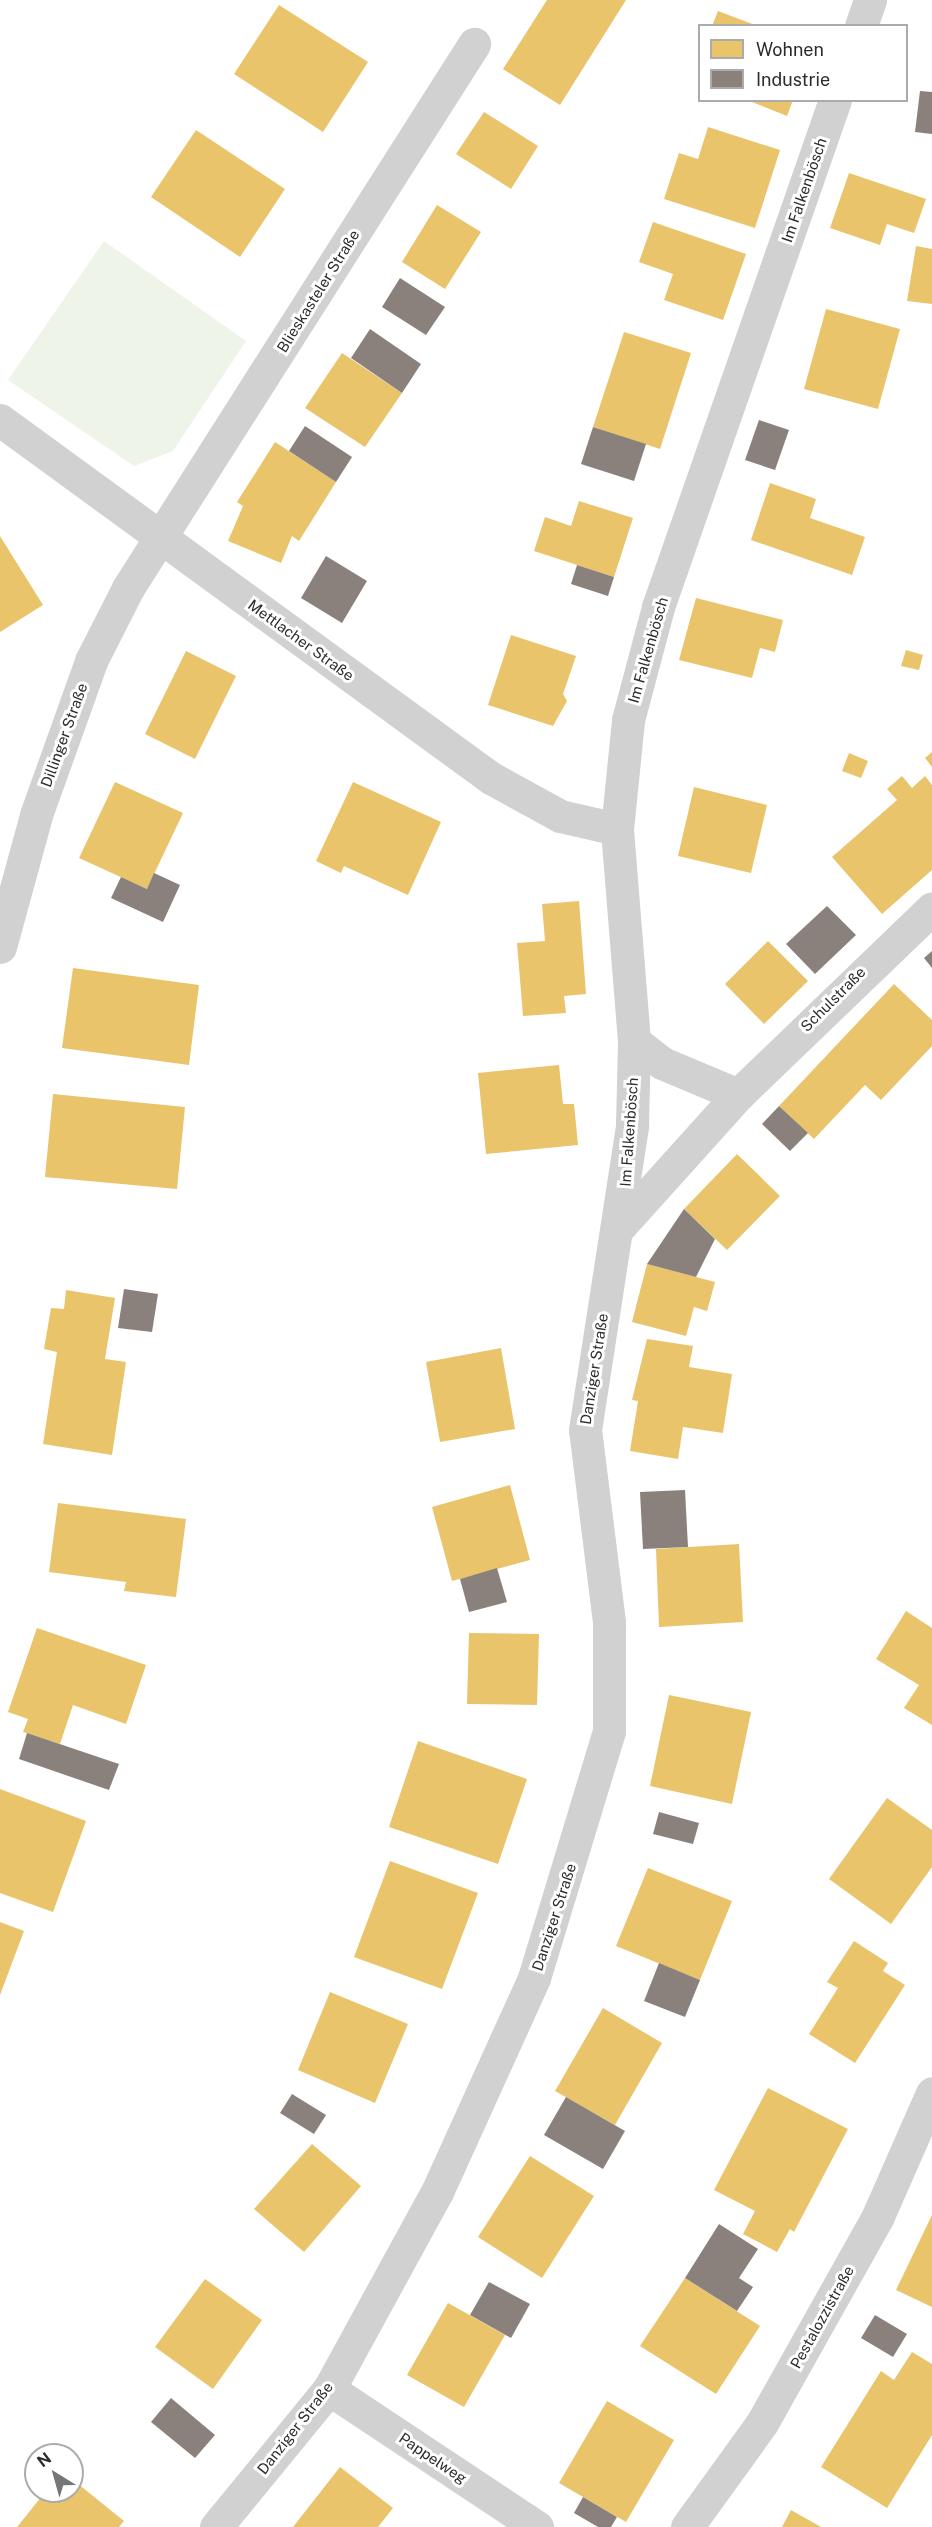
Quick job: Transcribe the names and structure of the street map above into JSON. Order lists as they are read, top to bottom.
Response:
{
  "streets": {
    "street": [
      "Im Falkenbösch",
      "Blieskasteler Straße",
      "Mettlacher Straße",
      "Dillinger Straße",
      "Schulstraße",
      "Danziger Straße",
      "Pestalozzistraße",
      "Pappelweg"
    ]
  },
  "crossings": [
    ["Im Falkenbösch", "Mettlacher Straße"],
    ["Im Falkenbösch", "Schulstraße"],
    ["Im Falkenbösch", "Danziger Straße"],
    ["Blieskasteler Straße", "Mettlacher Straße"],
    ["Blieskasteler Straße", "Dillinger Straße"],
    ["Mettlacher Straße", "Dillinger Straße"],
    ["Schulstraße", "Danziger Straße"],
    ["Danziger Straße", "Pappelweg"]
  ],
  "legend": ["Wohnen", "Industrie"],
  "north": "top left"
}
